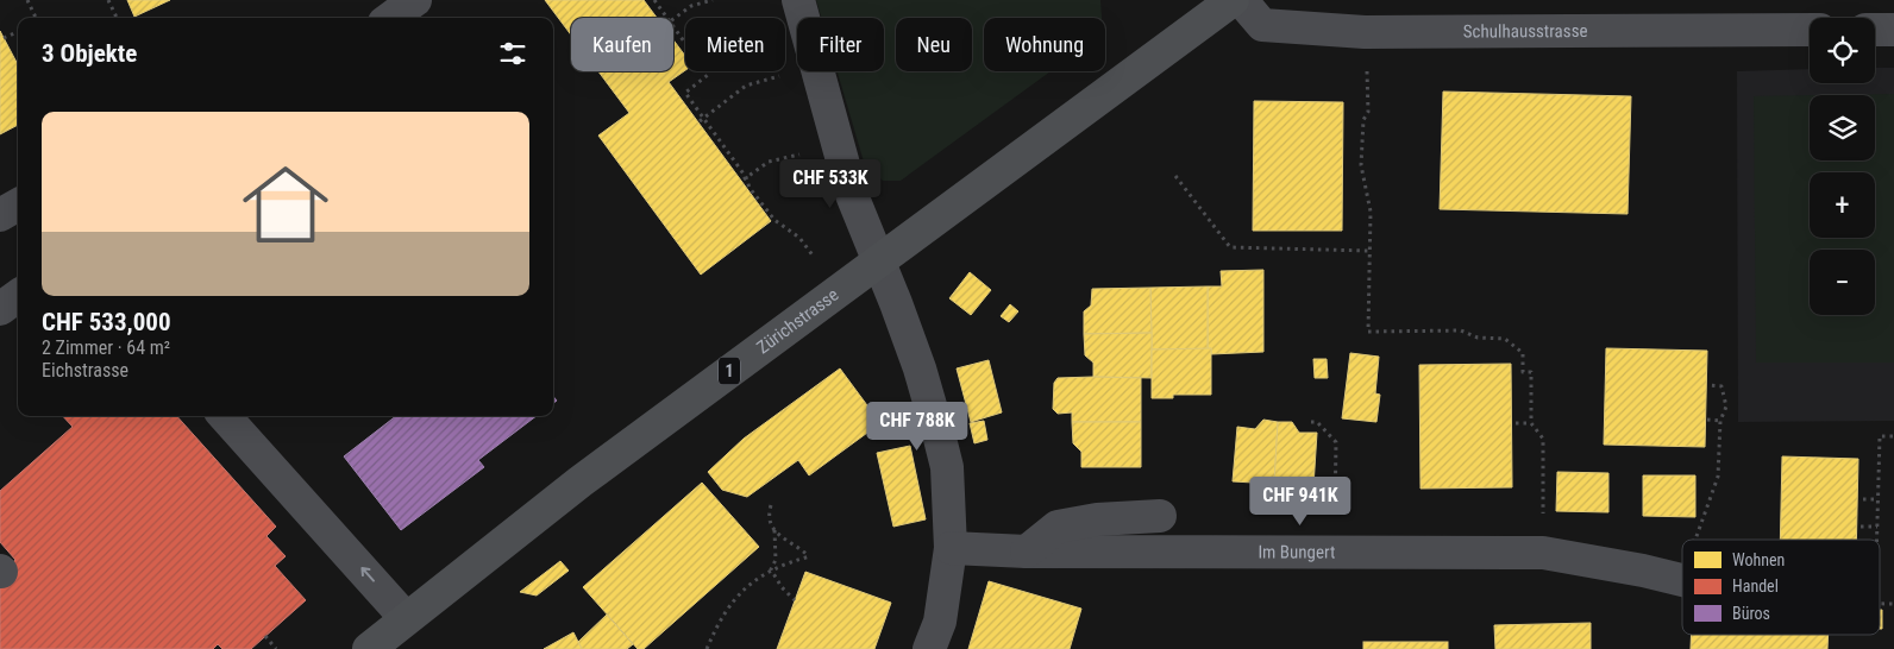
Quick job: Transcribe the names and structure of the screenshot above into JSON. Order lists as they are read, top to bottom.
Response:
{
  "streets": {
    "main road": ["Zürichstrasse", "1"],
    "street": ["Schulhausstrasse", "Im Bungert"]
  },
  "legend": ["Wohnen", "Handel", "Büros"],
  "page": {
    "map_buttons": ["+", "−"],
    "chip": [
      "Kaufen",
      "Mieten",
      "Filter",
      "Neu",
      "Wohnung"
    ],
    "heading": "3 Objekte",
    "list": [
      {
        "name": "CHF 533,000",
        "note": "2 Zimmer · 64 m² · Eichstrasse"
      }
    ],
    "price": ["CHF 533K", "CHF 788K", "CHF 941K"]
  }
}
